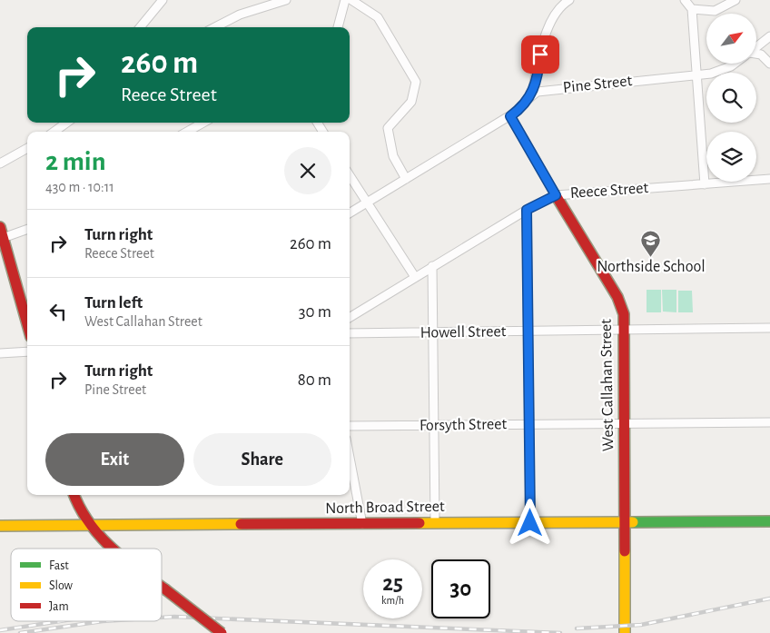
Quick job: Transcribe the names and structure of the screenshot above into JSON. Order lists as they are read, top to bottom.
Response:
{
  "streets": {
    "street": [
      "Pine Street",
      "Reece Street",
      "Howell Street",
      "West Callahan Street",
      "Forsyth Street",
      "North Broad Street"
    ]
  },
  "crossings": [
    ["Reece Street", "West Callahan Street"],
    ["Howell Street", "West Callahan Street"],
    ["West Callahan Street", "Forsyth Street"],
    ["West Callahan Street", "North Broad Street"]
  ],
  "places": {
    "school or university": ["Northside School"]
  },
  "legend": ["Fast", "Slow", "Jam"],
  "north": "top right",
  "page": {
    "turn": ["260 m", "Reece Street"],
    "heading": ["2 min", "430 m · 10:11"],
    "list": [
      {
        "name": "Turn right",
        "note": "Reece Street",
        "value": "260 m"
      },
      {
        "name": "Turn left",
        "note": "West Callahan Street",
        "value": "30 m"
      },
      {
        "name": "Turn right",
        "note": "Pine Street",
        "value": "80 m"
      }
    ],
    "buttons": ["Exit", "Share"],
    "speed": "25 km/h",
    "limit": "30"
  }
}
